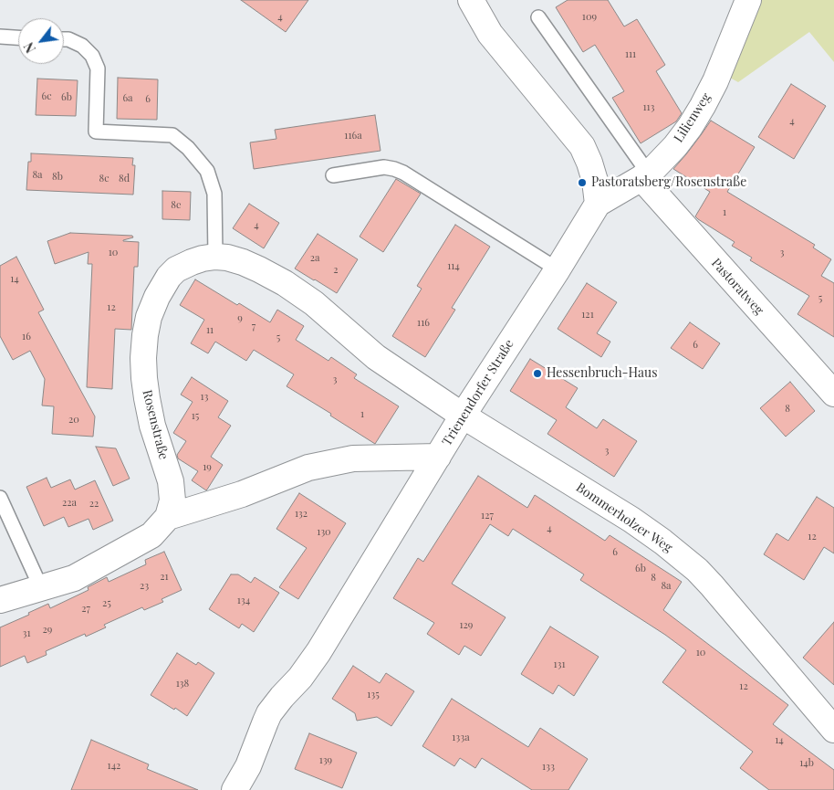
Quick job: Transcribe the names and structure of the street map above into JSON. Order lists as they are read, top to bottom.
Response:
{
  "streets": {
    "street": [
      "Lilienweg",
      "Pastoratweg",
      "Trienendorfer Straße",
      "Rosenstraße",
      "Bommerholzer Weg"
    ]
  },
  "crossings": [
    ["Lilienweg", "Pastoratweg"],
    ["Lilienweg", "Trienendorfer Straße"],
    ["Trienendorfer Straße", "Rosenstraße"],
    ["Trienendorfer Straße", "Bommerholzer Weg"],
    ["Rosenstraße", "Bommerholzer Weg"]
  ],
  "places": ["Pastoratsberg/Rosenstraße", "Hessenbruch-Haus"],
  "house_numbers": [
    "4",
    "109",
    "111",
    "6c",
    "6b",
    "6a",
    "6",
    "113",
    "4",
    "116a",
    "8a",
    "8b",
    "8c",
    "8d",
    "8e",
    "1",
    "4",
    "10",
    "3",
    "2a",
    "114",
    "2",
    "14",
    "5",
    "12",
    "121",
    "9",
    "116",
    "7",
    "11",
    "16",
    "5",
    "6",
    "3",
    "13",
    "8",
    "1",
    "15",
    "20",
    "3",
    "19",
    "22a",
    "22",
    "132",
    "127",
    "4",
    "130",
    "12",
    "6",
    "6b",
    "21",
    "8",
    "23",
    "8a",
    "134",
    "25",
    "27",
    "129",
    "29",
    "31",
    "10",
    "131",
    "138",
    "12",
    "135",
    "133a",
    "14",
    "139",
    "14b",
    "142",
    "133"
  ],
  "north": "bottom left"
}
